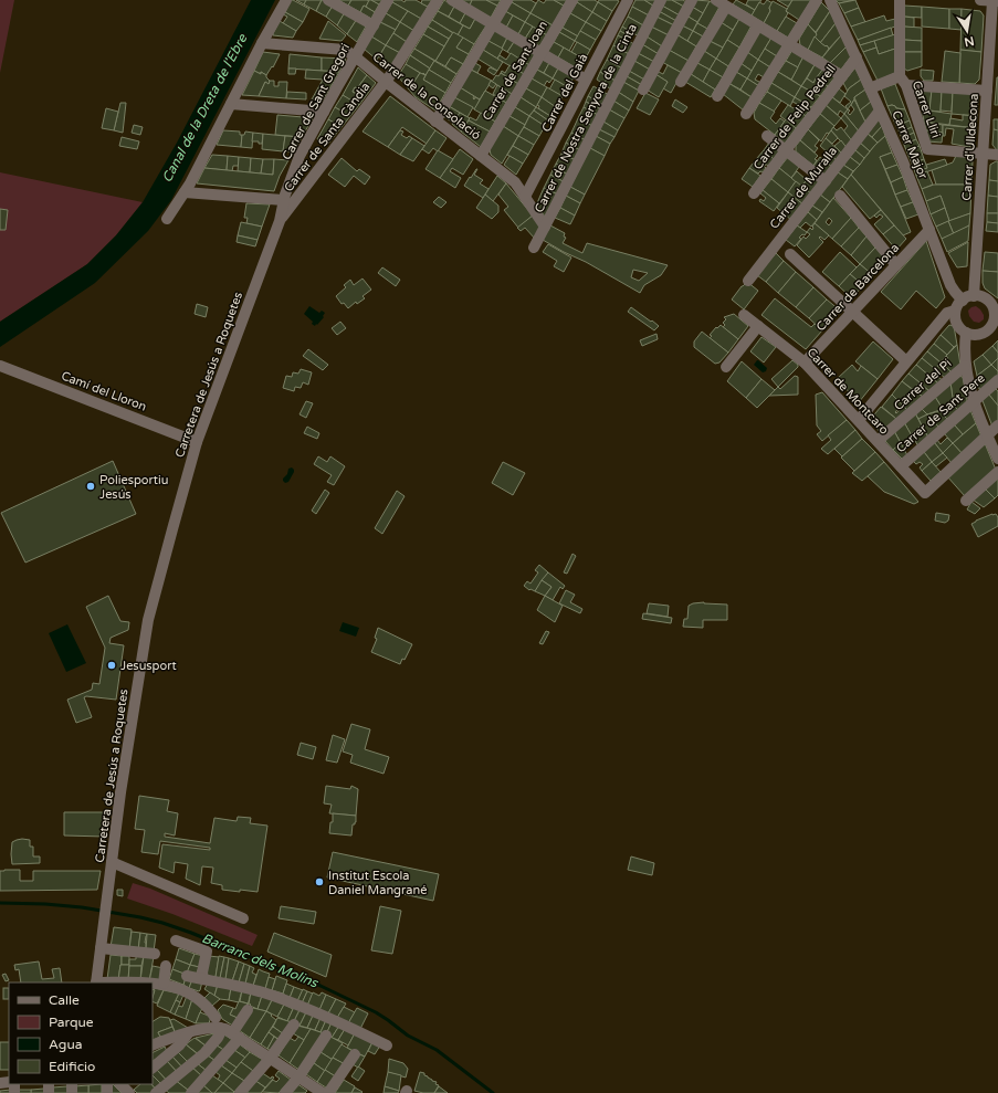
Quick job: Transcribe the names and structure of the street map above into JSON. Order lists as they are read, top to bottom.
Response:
{
  "streets": {
    "street": [
      "Carrer de Sant Joan",
      "Carrer del Gaià",
      "Carrer de la Consolació",
      "Carrer de Sant Gregori",
      "Carrer Lliri",
      "Carrer de Felip Pedrell",
      "Carrer de Nostra Senyora de la Cinta",
      "Carrer de Santa Càndia",
      "Carrer Major",
      "Carrer d'Ulldecona",
      "Carrer de Muralla",
      "Carrer de Barcelona",
      "Carretera de Jesús a Roquetes",
      "Carrer del Pi",
      "Camí del Lloron",
      "Carrer de Montcaro",
      "Carrer de Sant Pere"
    ]
  },
  "crossings": [
    ["Carrer de Sant Joan", "Carrer de la Consolació"],
    ["Carrer del Gaià", "Carrer de la Consolació"],
    ["Carrer de la Consolació", "Carrer de Sant Gregori"],
    ["Carrer de la Consolació", "Carrer de Nostra Senyora de la Cinta"],
    ["Carrer de la Consolació", "Carrer de Santa Càndia"],
    ["Carrer de Sant Gregori", "Carrer de Santa Càndia"],
    ["Carrer de Sant Gregori", "Carretera de Jesús a Roquetes"],
    ["Carrer Lliri", "Carrer d'Ulldecona"],
    ["Carrer de Felip Pedrell", "Carrer Major"],
    ["Carrer de Santa Càndia", "Carretera de Jesús a Roquetes"],
    ["Carrer Major", "Carrer d'Ulldecona"],
    ["Carrer Major", "Carrer de Muralla"],
    ["Carrer Major", "Carrer de Barcelona"],
    ["Carrer de Barcelona", "Carrer de Montcaro"],
    ["Carretera de Jesús a Roquetes", "Camí del Lloron"],
    ["Carrer del Pi", "Carrer de Montcaro"],
    ["Carrer de Montcaro", "Carrer de Sant Pere"]
  ],
  "water": ["Canal de la Dreta de l'Ebre", "Barranc dels Molins"],
  "places": ["Poliesportiu Jesús", "Jesusport", "Institut Escola Daniel Mangrané"],
  "legend": [
    "Calle",
    "Parque",
    "Agua",
    "Edificio"
  ],
  "north": "bottom"
}
